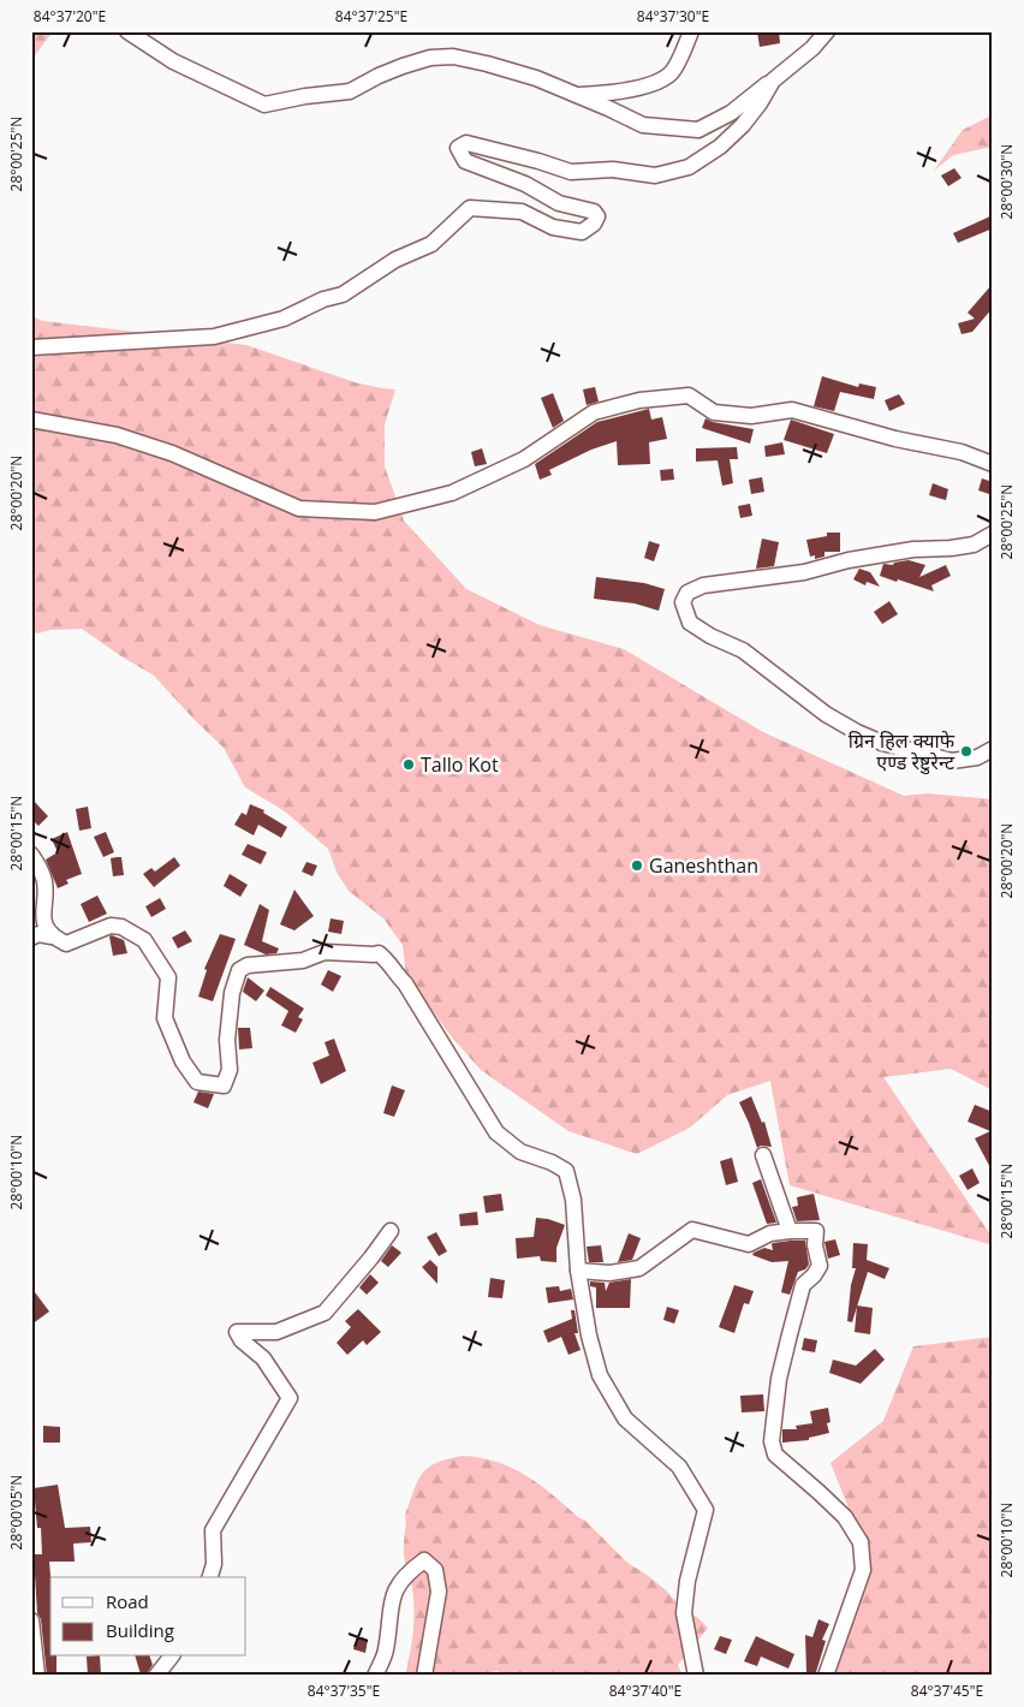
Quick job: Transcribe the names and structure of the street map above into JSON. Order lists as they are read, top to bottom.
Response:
{
  "places": ["ग्रिन हिल क्याफे एण्ड रेष्टुरेन्ट", "Tallo Kot", "Ganeshthan"],
  "legend": ["Road", "Building"],
  "coordinates": [
    "84°37'20\"E",
    "84°37'25\"E",
    "84°37'30\"E",
    "28°00'25\"N",
    "28°00'30\"N",
    "28°00'20\"N",
    "28°00'15\"N",
    "28°00'10\"N",
    "28°00'05\"N",
    "84°37'35\"E",
    "84°37'40\"E",
    "84°37'45\"E"
  ]
}
